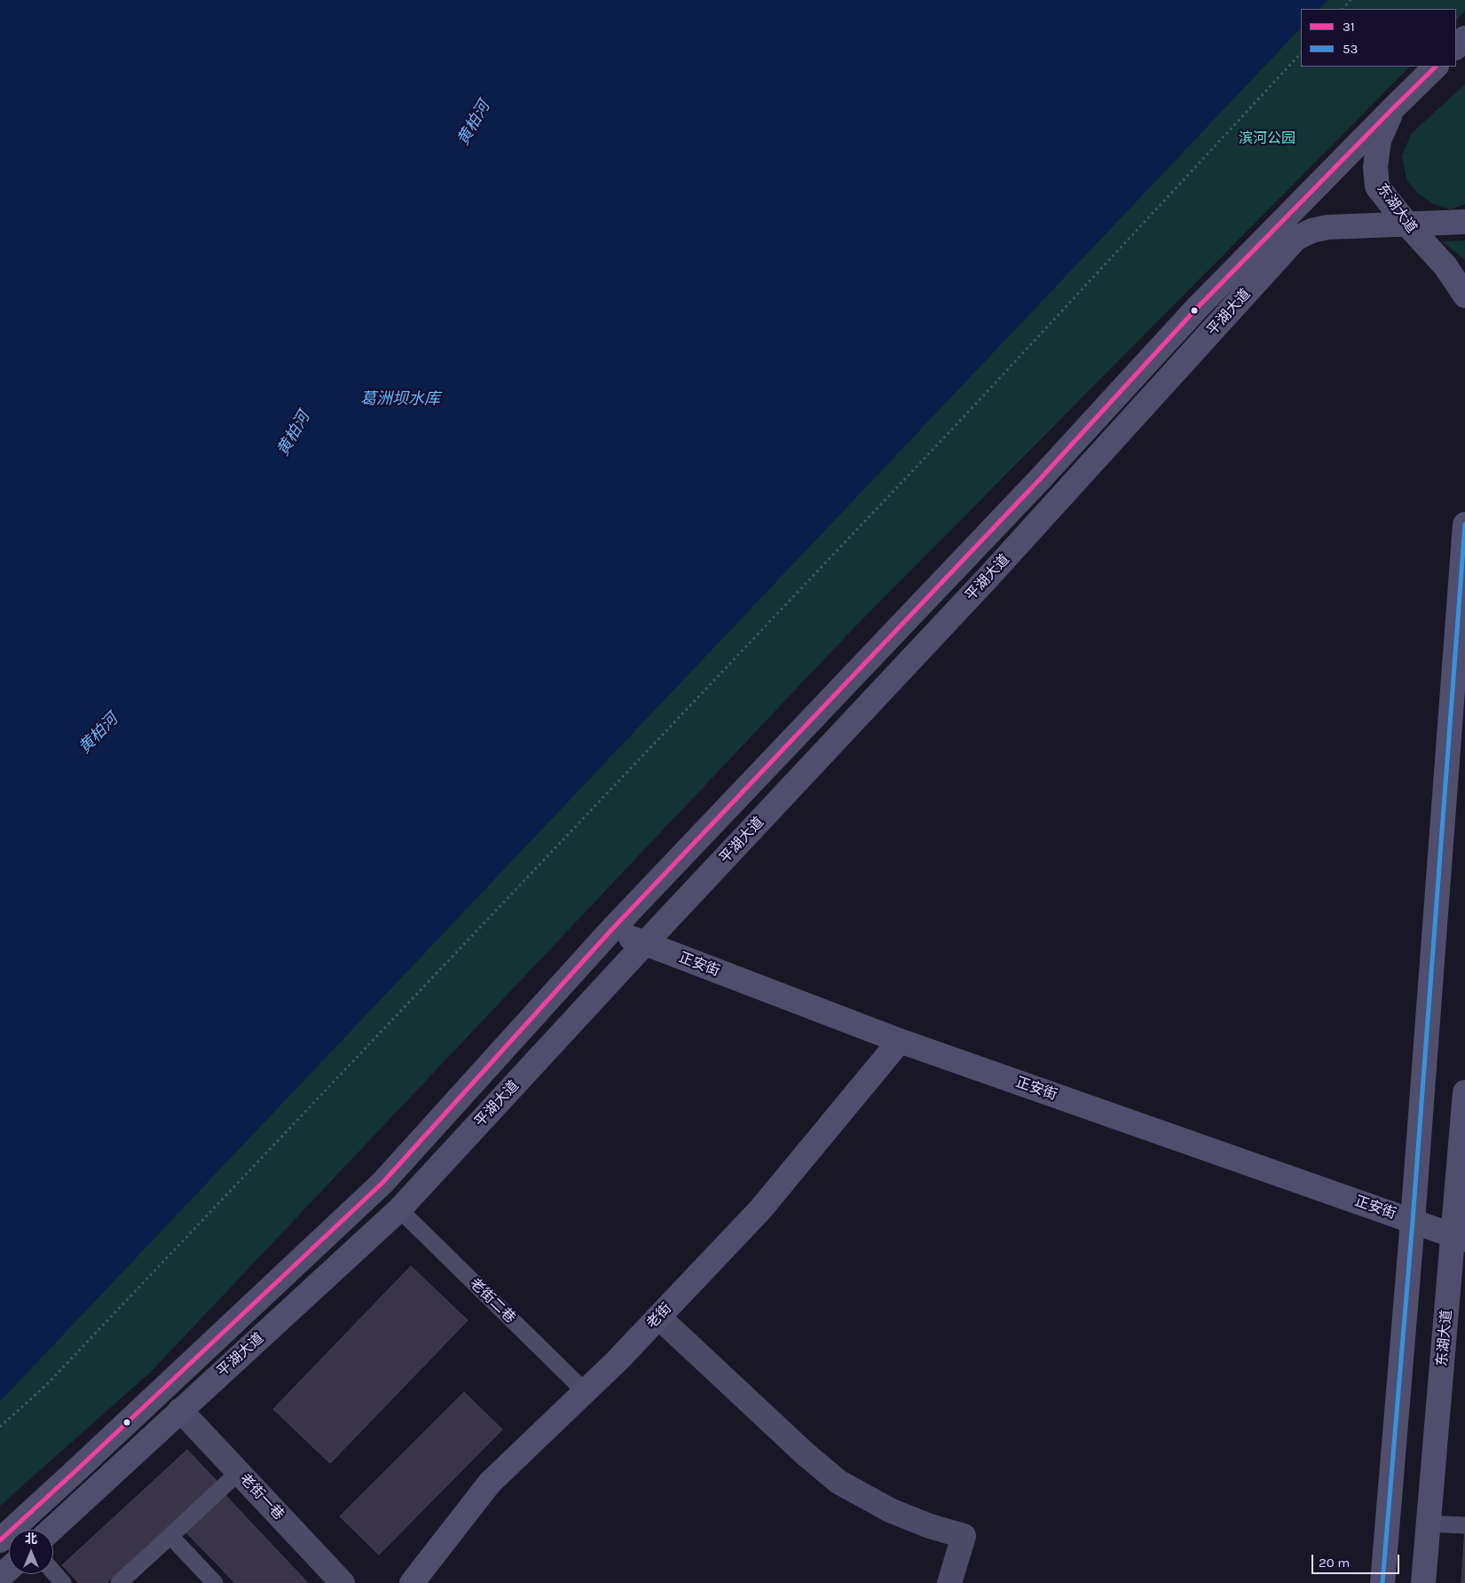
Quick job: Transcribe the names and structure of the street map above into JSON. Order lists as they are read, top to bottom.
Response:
{
  "streets": {
    "main road": [
      "东湖大道",
      "平湖大道",
      "正安街",
      "老街"
    ],
    "street": ["老街一巷"],
    "lane": ["老街二巷"]
  },
  "crossings": [
    ["东湖大道", "平湖大道"],
    ["东湖大道", "正安街"],
    ["平湖大道", "正安街"],
    ["平湖大道", "老街二巷"],
    ["平湖大道", "老街一巷"],
    ["正安街", "老街"],
    ["老街二巷", "老街"]
  ],
  "water": ["黄柏河", "葛洲坝水库"],
  "parks": ["滨河公园"],
  "lines": ["transit line 31", "transit line 53"],
  "legend": ["31", "53"],
  "scale_bar": "20 m",
  "north": "top"
}
